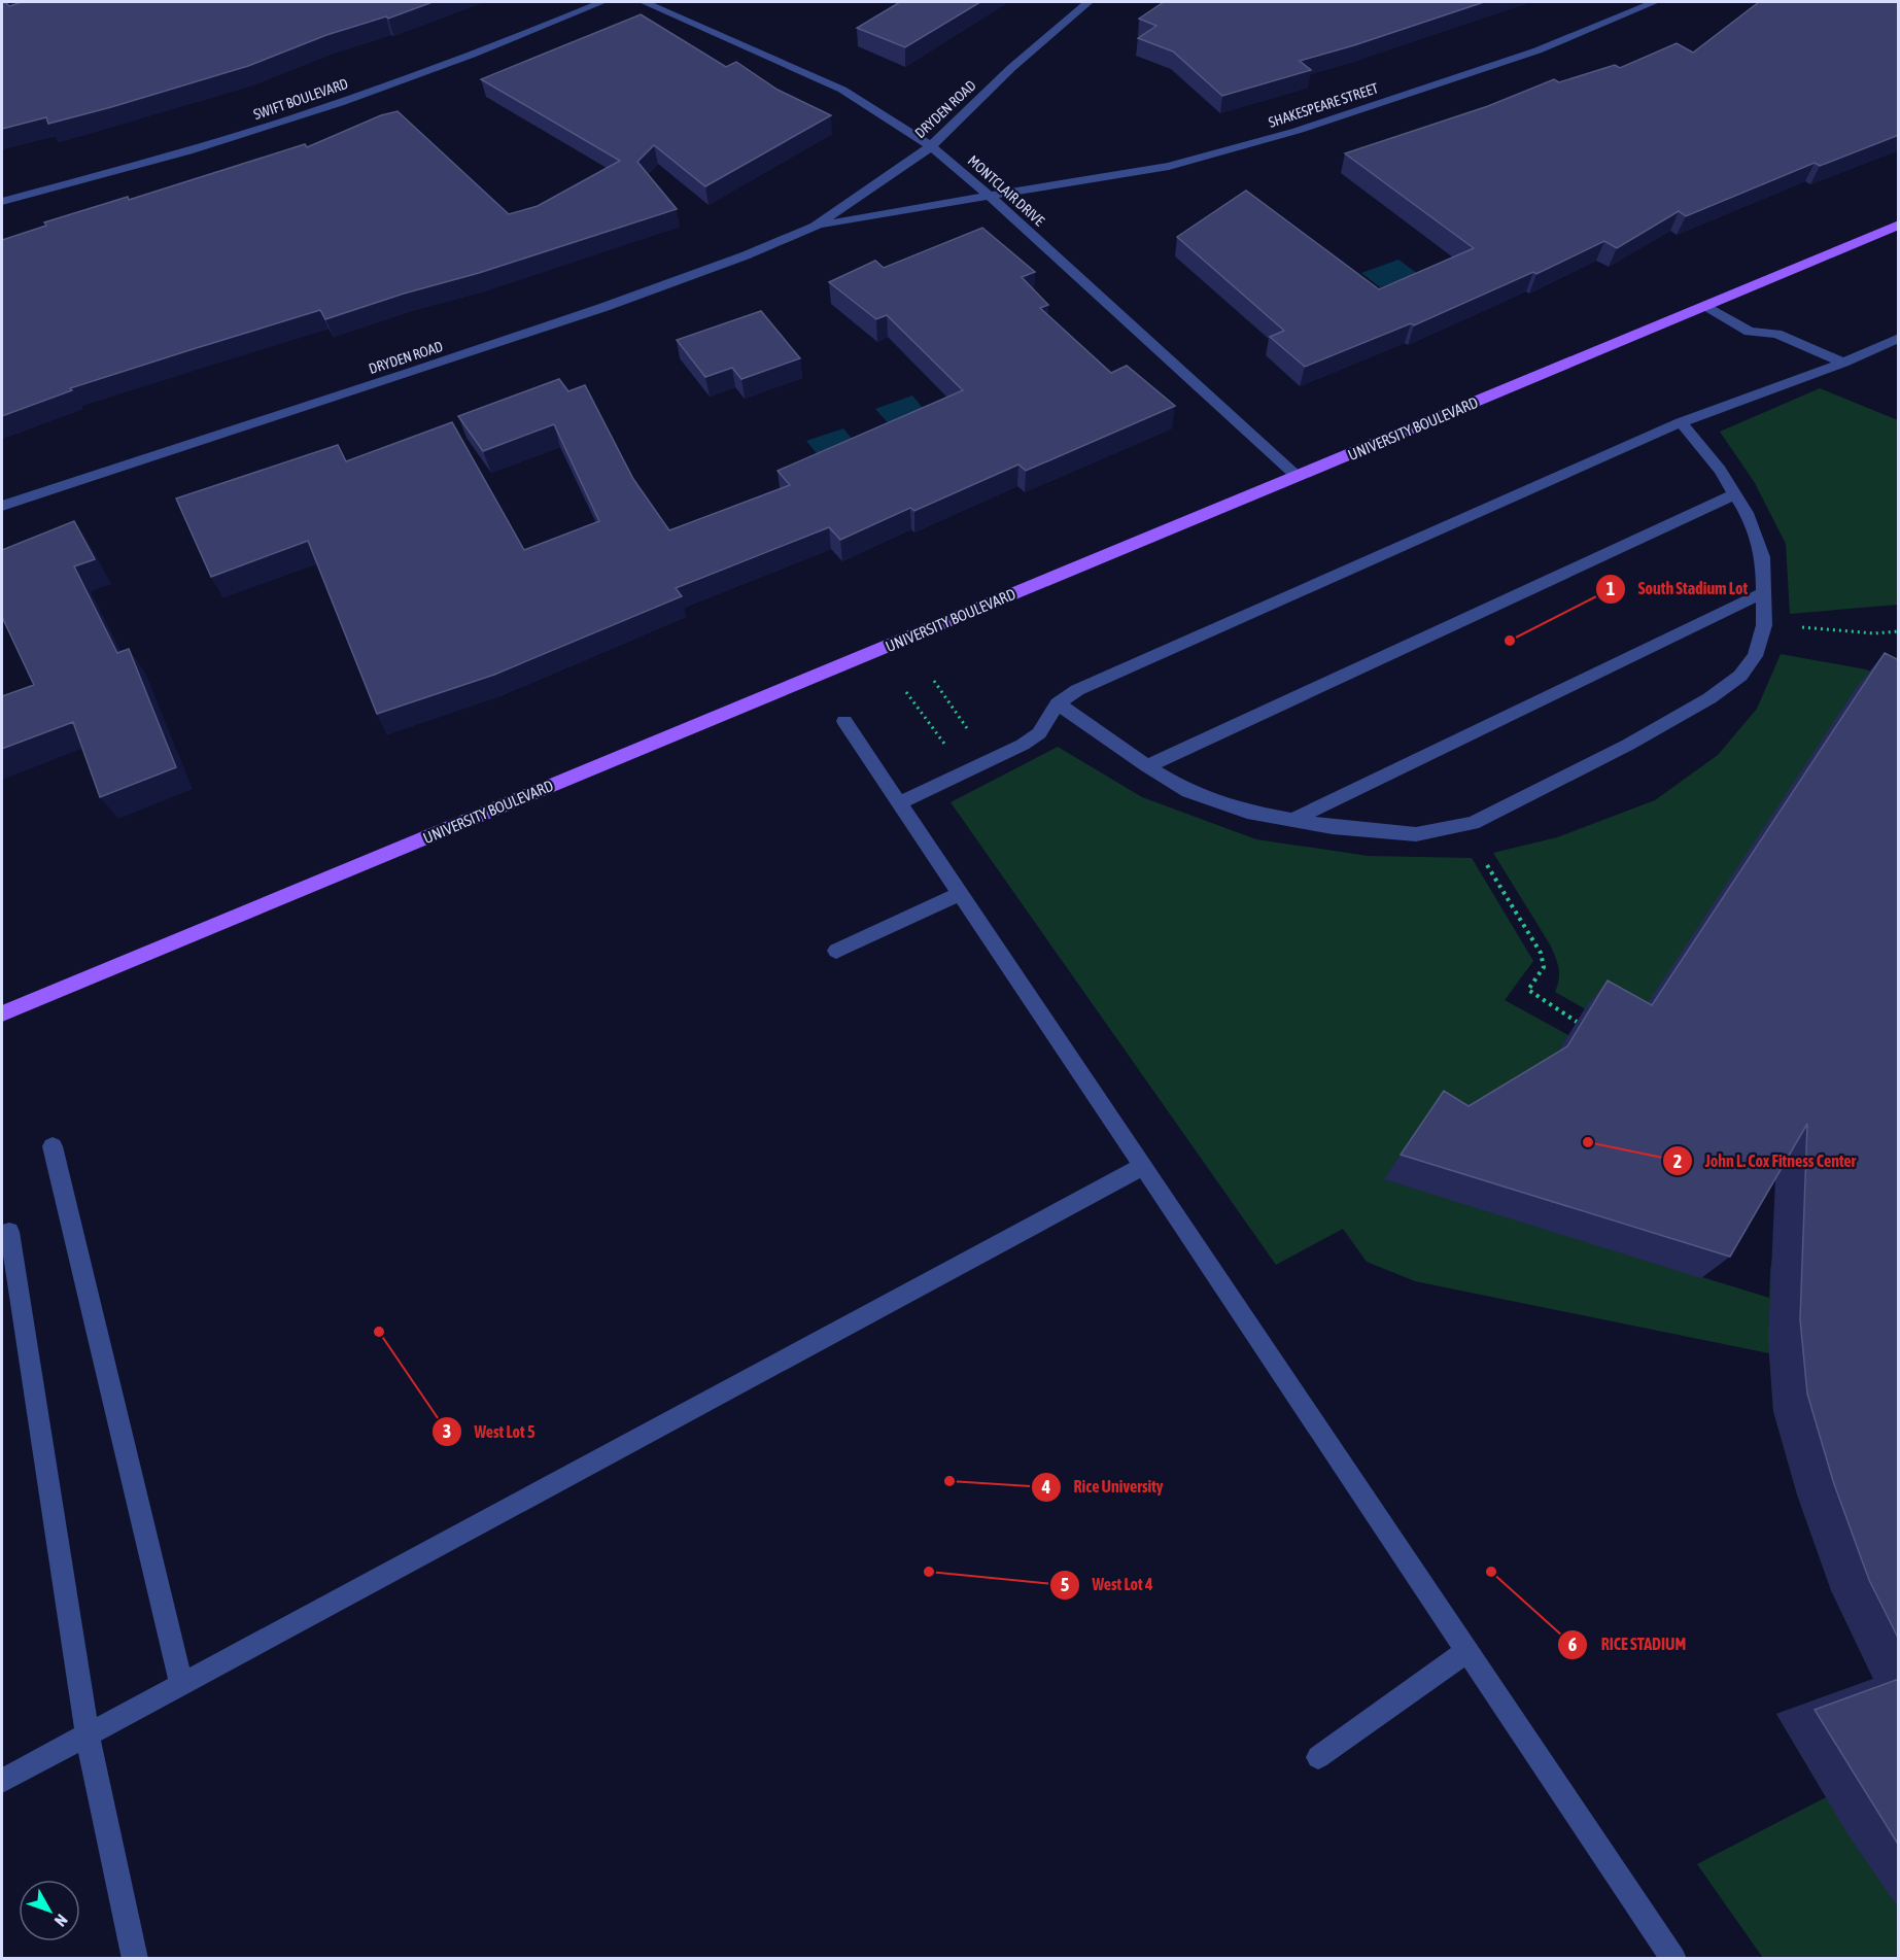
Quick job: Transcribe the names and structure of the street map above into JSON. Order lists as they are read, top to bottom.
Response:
{
  "streets": {
    "main road": ["UNIVERSITY BOULEVARD"],
    "street": [
      "SWIFT BOULEVARD",
      "SHAKESPEARE STREET",
      "DRYDEN ROAD",
      "MONTCLAIR DRIVE"
    ]
  },
  "crossings": [
    ["SHAKESPEARE STREET", "DRYDEN ROAD"],
    ["SHAKESPEARE STREET", "MONTCLAIR DRIVE"],
    ["DRYDEN ROAD", "MONTCLAIR DRIVE"],
    ["MONTCLAIR DRIVE", "UNIVERSITY BOULEVARD"]
  ],
  "places": [
    "South Stadium Lot",
    "John L. Cox Fitness Center",
    "West Lot 5",
    "Rice University",
    "West Lot 4",
    "RICE STADIUM"
  ],
  "north": "bottom right"
}
